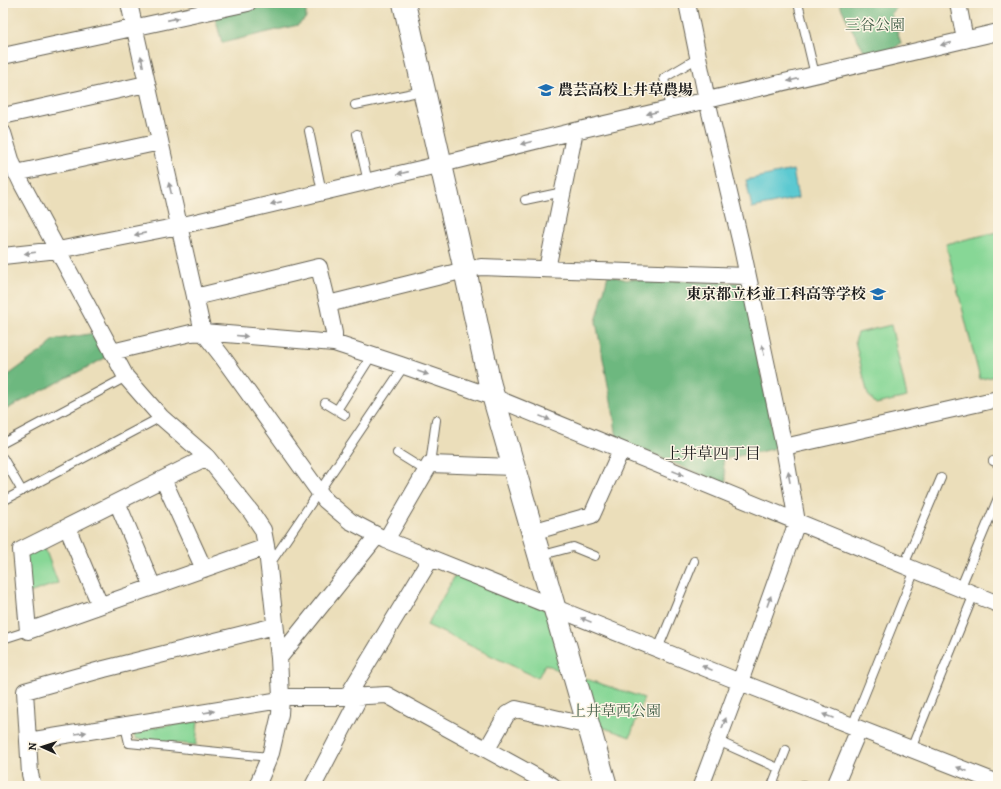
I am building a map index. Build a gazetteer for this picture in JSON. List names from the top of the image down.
{
  "districts": ["上井草四丁目"],
  "parks": ["三谷公園", "上井草西公園"],
  "places": {
    "school or university": ["農芸高校上井草農場", "東京都立杉並工科高等学校"]
  },
  "north": "left"
}
